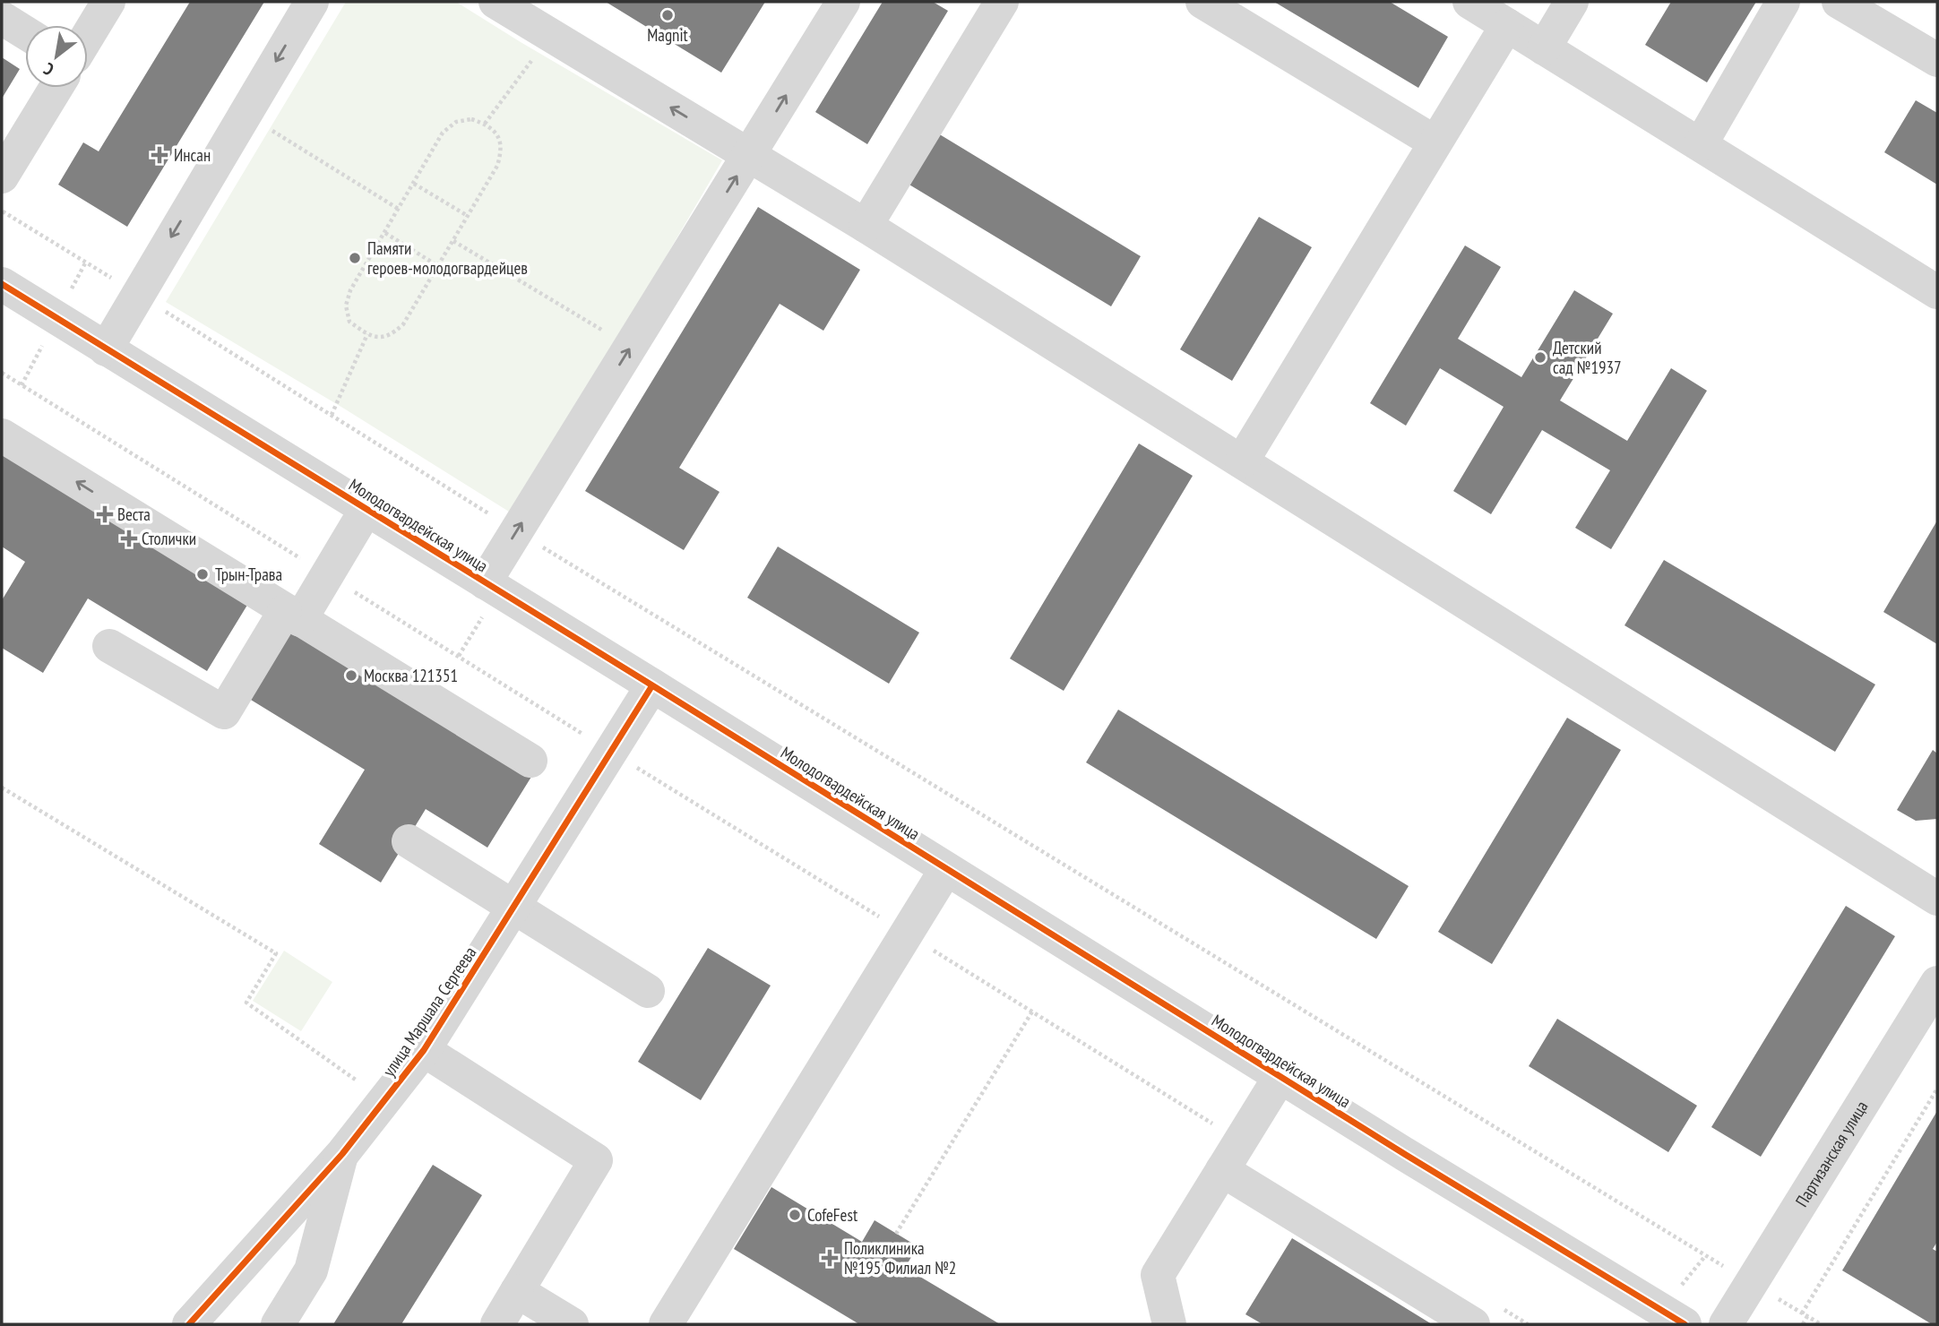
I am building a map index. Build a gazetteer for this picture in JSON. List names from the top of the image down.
{
  "streets": {
    "street": ["Молодогвардейская улица", "улица Маршала Сергеева", "Партизанская улица"]
  },
  "crossings": [
    ["Молодогвардейская улица", "улица Маршала Сергеева"]
  ],
  "places": {
    "other": [
      "Magnit",
      "Памяти героев-молодогвардейцев",
      "Детский сад №1937",
      "Трын-Трава",
      "Москва 121351",
      "CofeFest"
    ],
    "health": [
      "Инсан",
      "Веста",
      "Столички",
      "Поликлиника №195 Филиал №2"
    ]
  },
  "north": "bottom left"
}
